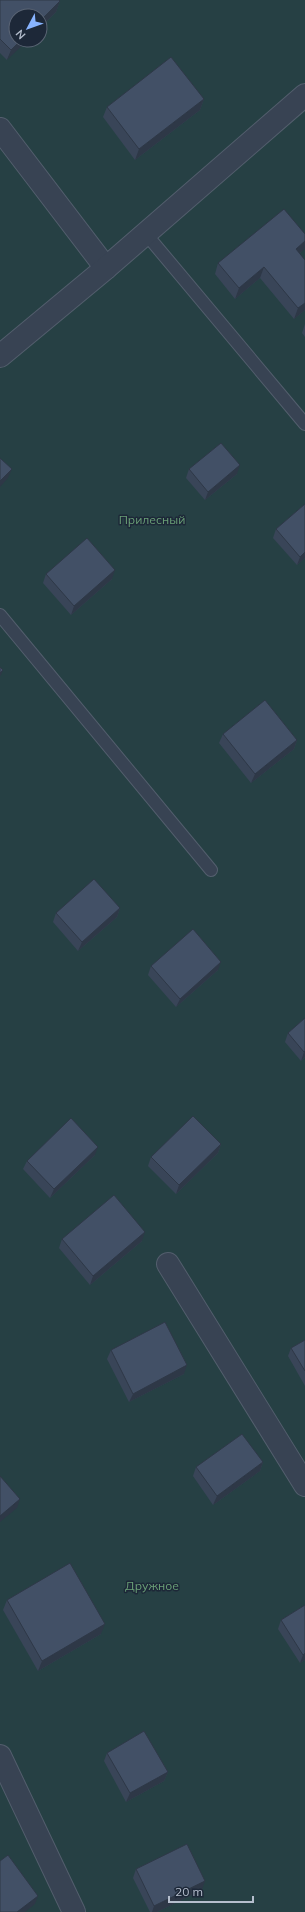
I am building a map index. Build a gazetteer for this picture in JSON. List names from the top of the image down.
{
  "parks": ["Прилесный", "Дружное"],
  "scale_bar": "20 m",
  "north": "bottom left"
}
